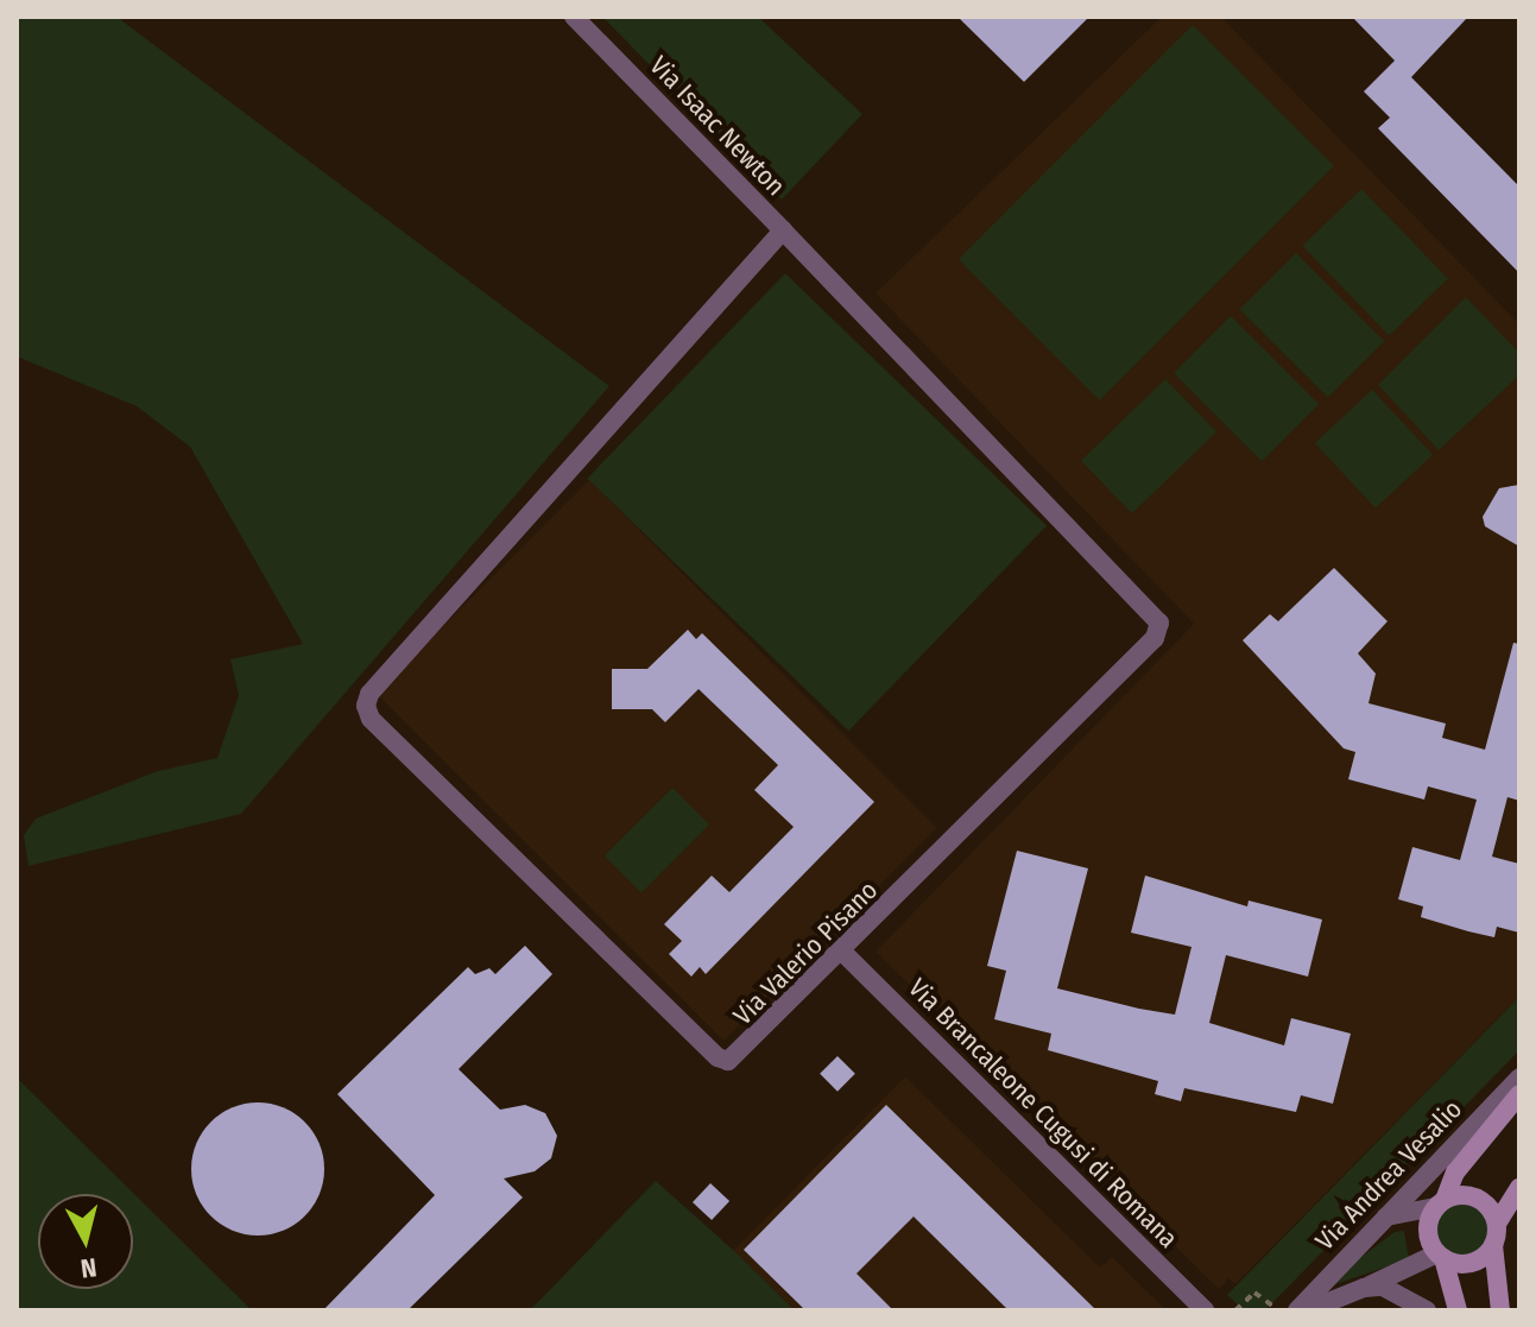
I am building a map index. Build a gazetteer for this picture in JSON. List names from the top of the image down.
{
  "streets": {
    "main road": ["Via Andrea Vesalio"],
    "street": ["Via Isaac Newton", "Via Valerio Pisano", "Via Brancaleone Cugusi di Romana"]
  },
  "crossings": [
    ["Via Isaac Newton", "Via Valerio Pisano"],
    ["Via Valerio Pisano", "Via Brancaleone Cugusi di Romana"]
  ],
  "north": "bottom"
}
